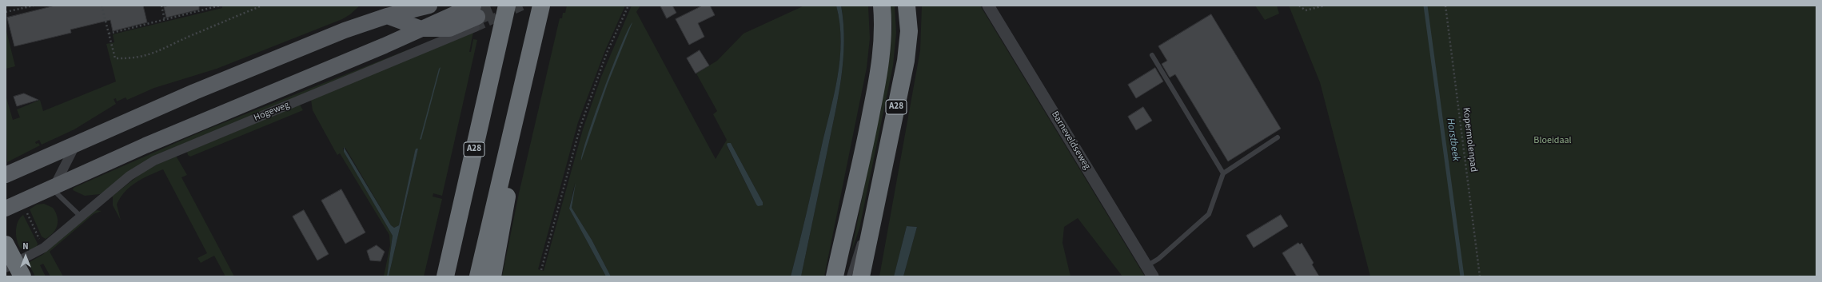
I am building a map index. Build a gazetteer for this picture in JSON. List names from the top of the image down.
{
  "streets": {
    "highway": ["A28"],
    "main road": ["Hogeweg"],
    "street": ["Barneveldseweg"],
    "path": ["Kopermolenpad"]
  },
  "water": ["Horstbeek"],
  "parks": ["Bloeidaal"],
  "north": "top"
}
